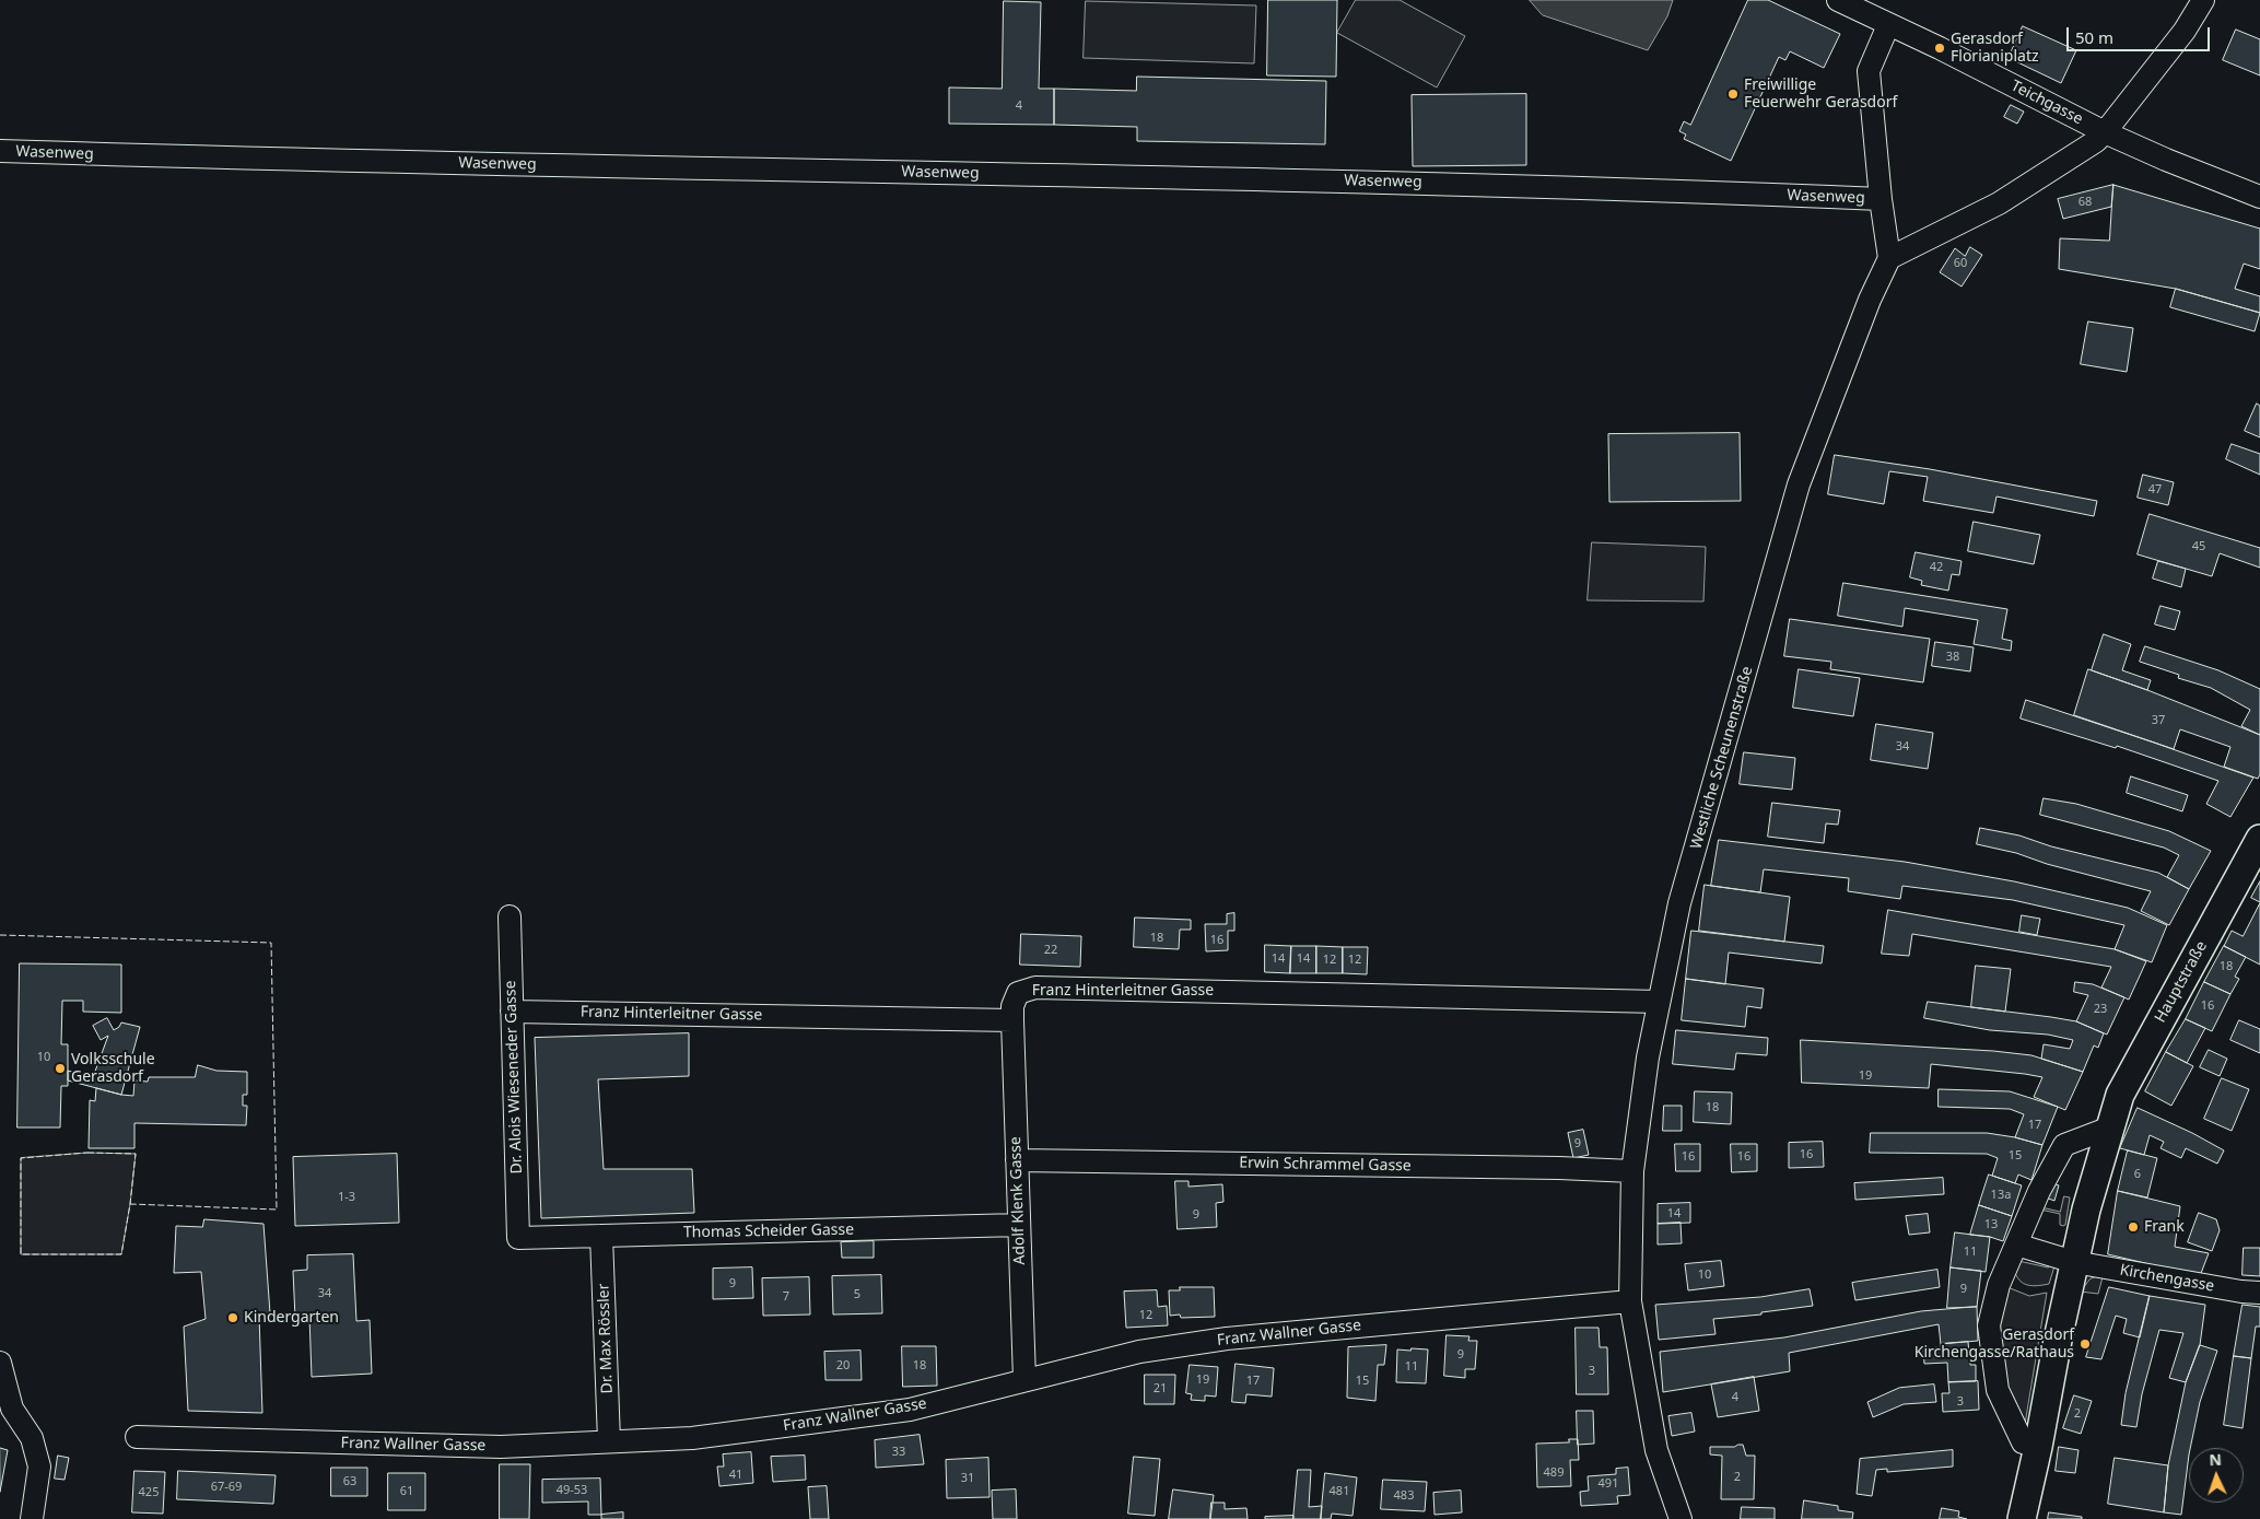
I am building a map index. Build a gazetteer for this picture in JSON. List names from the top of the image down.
{
  "streets": {
    "main road": ["Hauptstraße"],
    "street": [
      "Teichgasse",
      "Wasenweg",
      "Westliche Scheunenstraße",
      "Franz Hinterleitner Gasse",
      "Dr. Alois Wieseneder Gasse",
      "Erwin Schrammel Gasse",
      "Adolf Klenk Gasse",
      "Thomas Scheider Gasse",
      "Kirchengasse",
      "Franz Wallner Gasse",
      "Dr. Max Rössler"
    ]
  },
  "crossings": [
    ["Westliche Scheunenstraße", "Franz Hinterleitner Gasse"],
    ["Westliche Scheunenstraße", "Erwin Schrammel Gasse"],
    ["Westliche Scheunenstraße", "Franz Wallner Gasse"],
    ["Hauptstraße", "Kirchengasse"],
    ["Franz Hinterleitner Gasse", "Dr. Alois Wieseneder Gasse"],
    ["Franz Hinterleitner Gasse", "Adolf Klenk Gasse"],
    ["Dr. Alois Wieseneder Gasse", "Thomas Scheider Gasse"],
    ["Erwin Schrammel Gasse", "Adolf Klenk Gasse"],
    ["Adolf Klenk Gasse", "Thomas Scheider Gasse"],
    ["Adolf Klenk Gasse", "Franz Wallner Gasse"],
    ["Thomas Scheider Gasse", "Dr. Max Rössler"],
    ["Franz Wallner Gasse", "Dr. Max Rössler"]
  ],
  "places": [
    "Gerasdorf Florianiplatz",
    "Freiwillige Feuerwehr Gerasdorf",
    "Volksschule Gerasdorf",
    "Frank",
    "Kindergarten",
    "Gerasdorf Kirchengasse/Rathaus"
  ],
  "house_numbers": [
    "4",
    "68",
    "60",
    "47",
    "45",
    "42",
    "38",
    "37",
    "34",
    "18",
    "16",
    "22",
    "14",
    "14",
    "12",
    "12",
    "18",
    "16",
    "23",
    "10",
    "19",
    "18",
    "17",
    "9",
    "16",
    "15",
    "16",
    "16",
    "6",
    "13a",
    "1-3",
    "14",
    "9",
    "13",
    "11",
    "10",
    "9",
    "9",
    "34",
    "5",
    "7",
    "12",
    "9",
    "20",
    "18",
    "11",
    "3",
    "19",
    "17",
    "15",
    "21",
    "4",
    "3",
    "2",
    "33",
    "489",
    "41",
    "2",
    "31",
    "63",
    "491",
    "67-69",
    "49-53",
    "61",
    "481",
    "425",
    "483"
  ],
  "scale_bar": "50 m",
  "north": "top"
}
